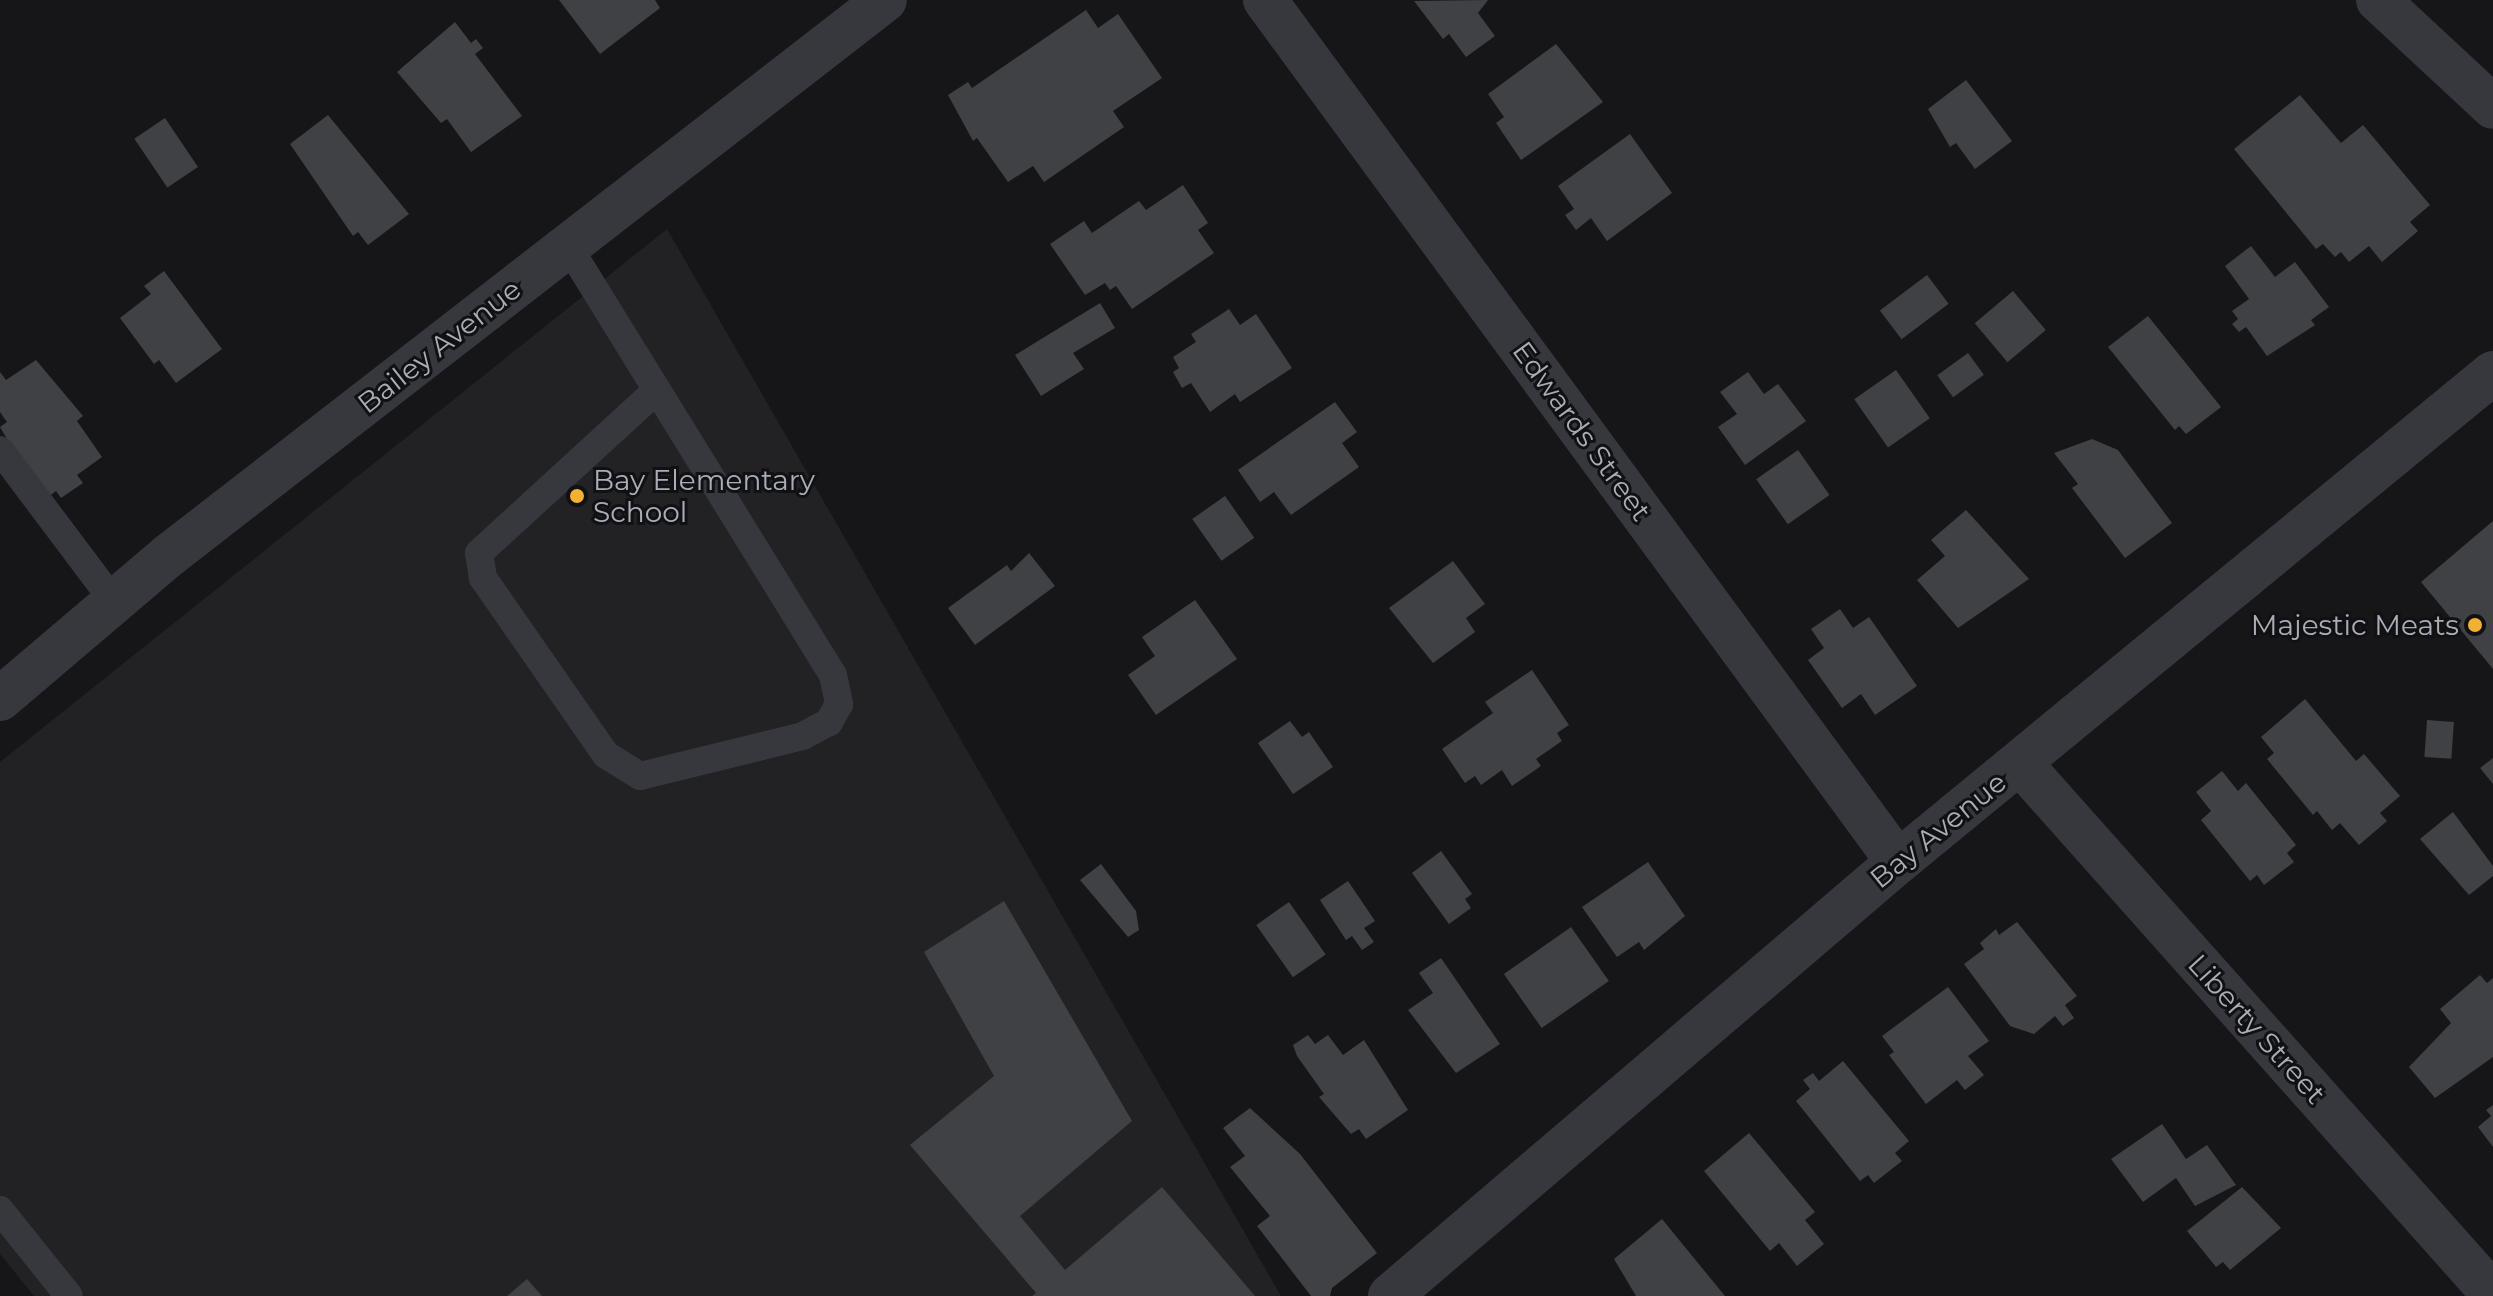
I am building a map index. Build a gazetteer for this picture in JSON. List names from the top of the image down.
{
  "streets": {
    "street": [
      "Bailey Avenue",
      "Edwards Street",
      "Bay Avenue",
      "Liberty Street"
    ]
  },
  "crossings": [
    ["Edwards Street", "Bay Avenue"],
    ["Bay Avenue", "Liberty Street"]
  ],
  "places": ["Bay Elementary School", "Majestic Meats"]
}
